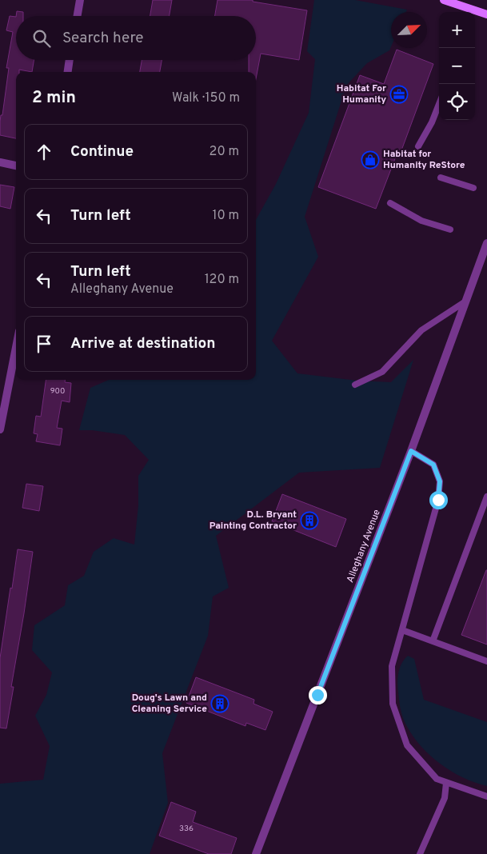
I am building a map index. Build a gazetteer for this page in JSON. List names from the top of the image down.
{
  "streets": {
    "street": ["Alleghany Avenue"]
  },
  "places": {
    "office": ["Habitat For Humanity"],
    "shop": ["Habitat for Humanity ReStore"],
    "building": ["D.L. Bryant Painting Contractor", "Doug's Lawn and Cleaning Service"]
  },
  "house_numbers": ["900", "336"],
  "north": "top right",
  "page": {
    "map_buttons": ["+", "−"],
    "search": "Search here",
    "heading": ["2 min", "Walk · 150 m"],
    "list": [
      ["Continue", "20 m"],
      ["Turn left", "10 m"],
      ["Turn left", "Alleghany Avenue", "120 m"],
      "Arrive at destination"
    ]
  }
}
